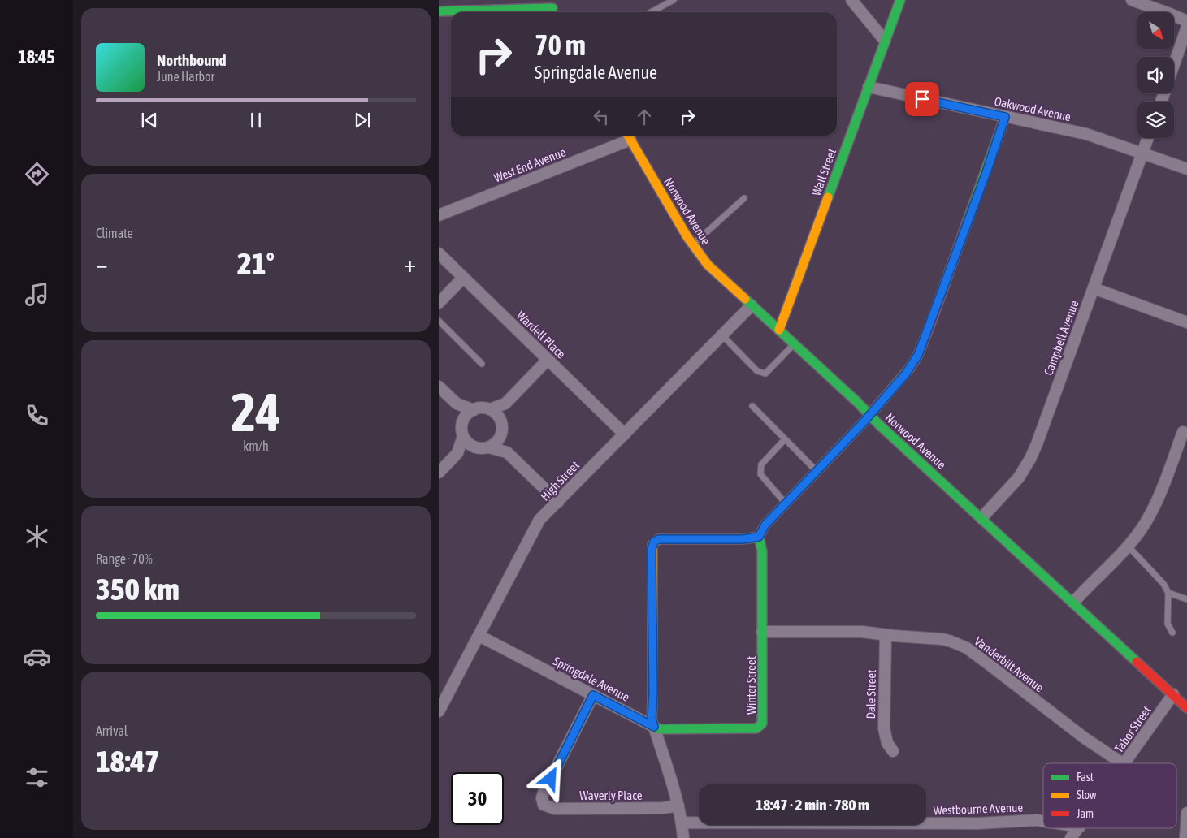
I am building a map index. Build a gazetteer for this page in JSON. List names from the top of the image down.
{
  "streets": {
    "street": [
      "Oakwood Avenue",
      "West End Avenue",
      "Wall Street",
      "Norwood Avenue",
      "Wardell Place",
      "Campbell Avenue",
      "High Street",
      "Vanderbilt Avenue",
      "Springdale Avenue",
      "Winter Street",
      "Dale Street",
      "Tabor Street",
      "Waverly Place",
      "Westbourne Avenue"
    ]
  },
  "crossings": [
    ["Oakwood Avenue", "Wall Street"],
    ["Oakwood Avenue", "Campbell Avenue"],
    ["Wall Street", "Norwood Avenue"],
    ["Norwood Avenue", "Campbell Avenue"],
    ["Norwood Avenue", "High Street"],
    ["Norwood Avenue", "Tabor Street"],
    ["Wardell Place", "High Street"],
    ["High Street", "Springdale Avenue"],
    ["Vanderbilt Avenue", "Winter Street"],
    ["Vanderbilt Avenue", "Dale Street"],
    ["Springdale Avenue", "Winter Street"],
    ["Springdale Avenue", "Waverly Place"]
  ],
  "legend": ["Fast", "Slow", "Jam"],
  "north": "bottom right",
  "page": {
    "tabs": "18:45",
    "turn": ["70 m", "Springdale Avenue"],
    "song": ["Northbound", "June Harbor"],
    "tile": [
      "Climate",
      ["24", "km/h"],
      ["Range · 70%", "350 km"],
      ["Arrival", "18:47"]
    ],
    "heat": ["−", "21°", "+"],
    "limit": "30",
    "trip": "18:47 · 2 min · 780 m"
  }
}
